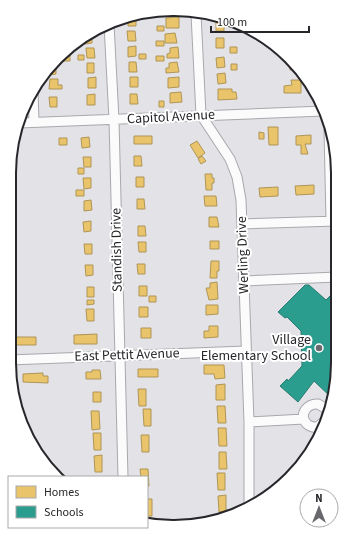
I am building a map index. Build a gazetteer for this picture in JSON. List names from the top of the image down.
{
  "streets": {
    "street": [
      "Capitol Avenue",
      "Standish Drive",
      "Werling Drive",
      "East Pettit Avenue"
    ]
  },
  "crossings": [
    ["Capitol Avenue", "Standish Drive"],
    ["Capitol Avenue", "Werling Drive"],
    ["Standish Drive", "East Pettit Avenue"],
    ["Werling Drive", "East Pettit Avenue"]
  ],
  "places": ["Village Elementary School"],
  "legend": ["Homes", "Schools"],
  "scale_bar": "100 m",
  "north": "top"
}
